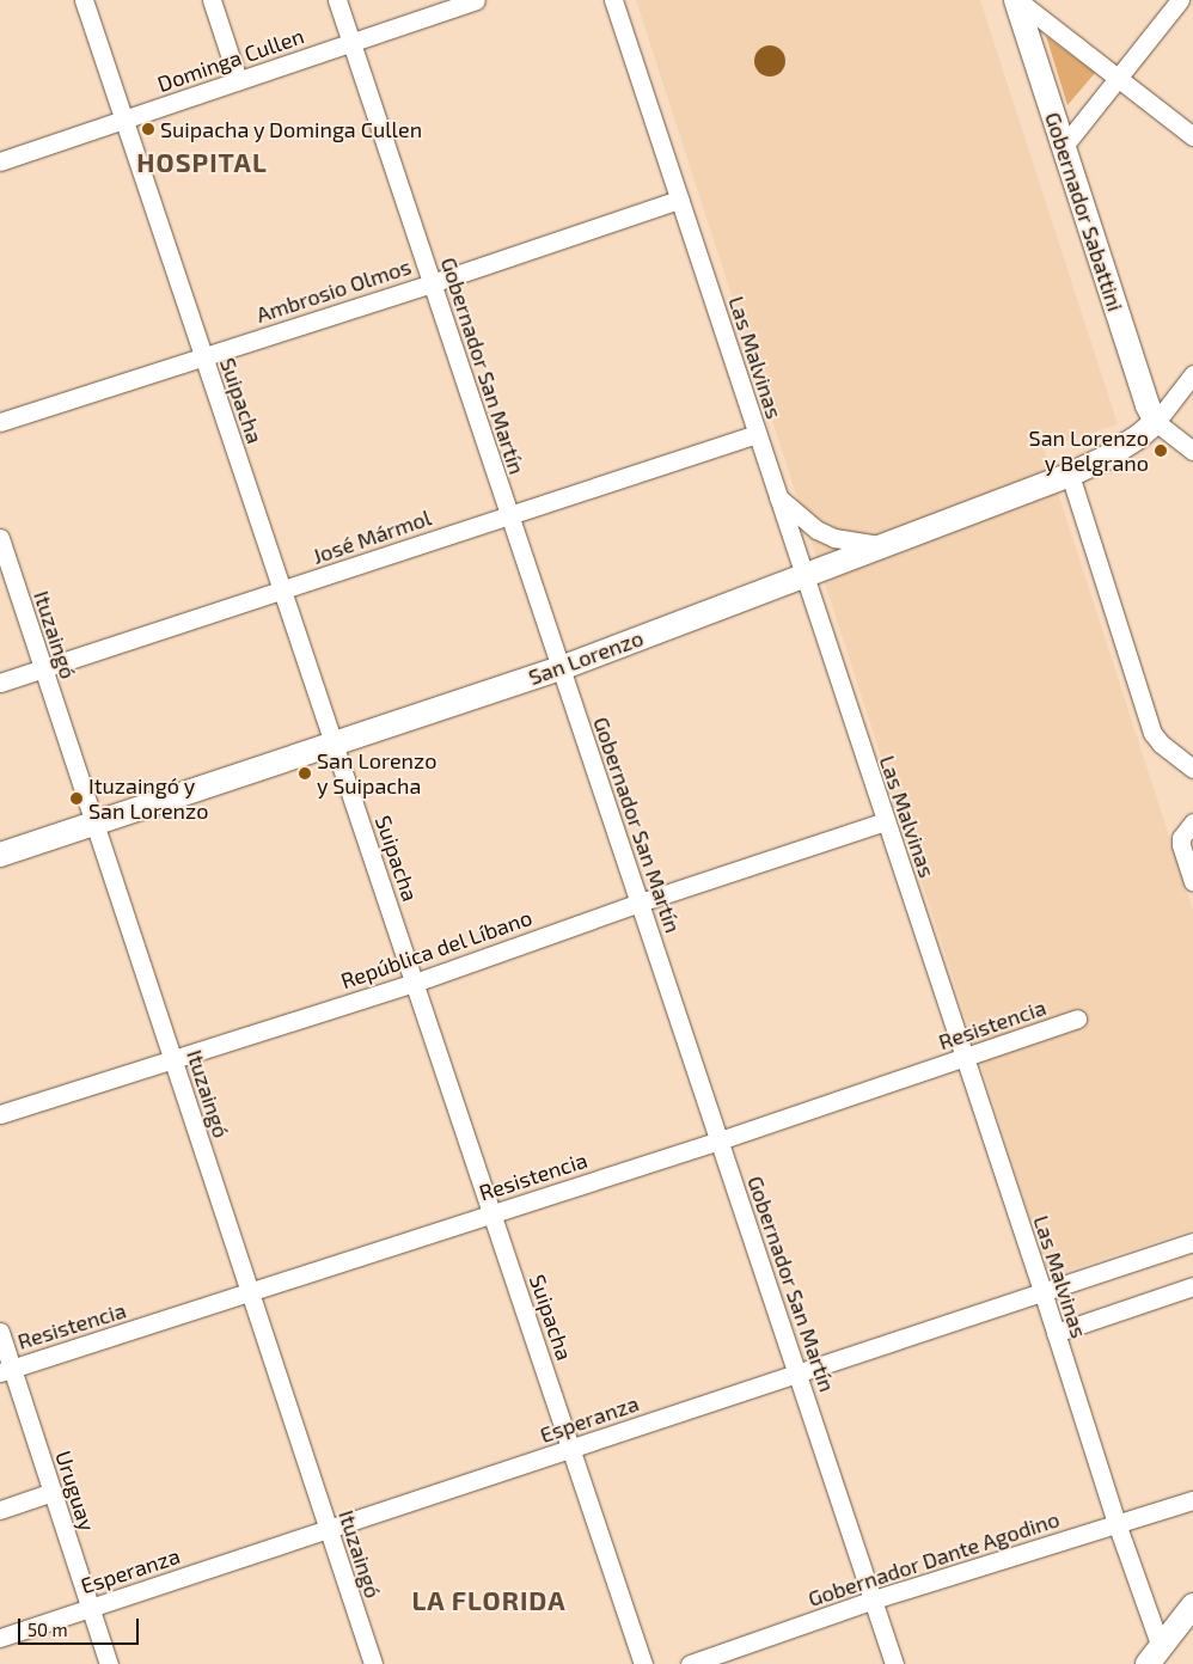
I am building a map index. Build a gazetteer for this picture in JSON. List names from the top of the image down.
{
  "streets": {
    "main road": ["Gobernador Sabattini", "San Lorenzo"],
    "street": [
      "Dominga Cullen",
      "Ambrosio Olmos",
      "Las Malvinas",
      "Gobernador San Martín",
      "Suipacha",
      "José Mármol",
      "Ituzaingó",
      "República del Líbano",
      "Resistencia",
      "Esperanza",
      "Uruguay",
      "Gobernador Dante Agodino"
    ]
  },
  "crossings": [
    ["Dominga Cullen", "Gobernador San Martín"],
    ["Dominga Cullen", "Suipacha"],
    ["Gobernador Sabattini", "San Lorenzo"],
    ["Ambrosio Olmos", "Las Malvinas"],
    ["Ambrosio Olmos", "Gobernador San Martín"],
    ["Ambrosio Olmos", "Suipacha"],
    ["Las Malvinas", "José Mármol"],
    ["Las Malvinas", "San Lorenzo"],
    ["Las Malvinas", "República del Líbano"],
    ["Las Malvinas", "Resistencia"],
    ["Las Malvinas", "Esperanza"],
    ["Las Malvinas", "Gobernador Dante Agodino"],
    ["Gobernador San Martín", "José Mármol"],
    ["Gobernador San Martín", "San Lorenzo"],
    ["Gobernador San Martín", "República del Líbano"],
    ["Gobernador San Martín", "Resistencia"],
    ["Gobernador San Martín", "Esperanza"],
    ["Gobernador San Martín", "Gobernador Dante Agodino"],
    ["Suipacha", "José Mármol"],
    ["Suipacha", "San Lorenzo"],
    ["Suipacha", "República del Líbano"],
    ["Suipacha", "Resistencia"],
    ["Suipacha", "Esperanza"],
    ["José Mármol", "Ituzaingó"],
    ["Ituzaingó", "San Lorenzo"],
    ["Ituzaingó", "República del Líbano"],
    ["Ituzaingó", "Resistencia"],
    ["Ituzaingó", "Esperanza"],
    ["Resistencia", "Uruguay"],
    ["Esperanza", "Uruguay"]
  ],
  "districts": ["HOSPITAL", "LA FLORIDA"],
  "places": [
    "Suipacha y Dominga Cullen",
    "San Lorenzo y Belgrano",
    "San Lorenzo y Suipacha",
    "Ituzaingó y San Lorenzo"
  ],
  "scale_bar": "50 m"
}
